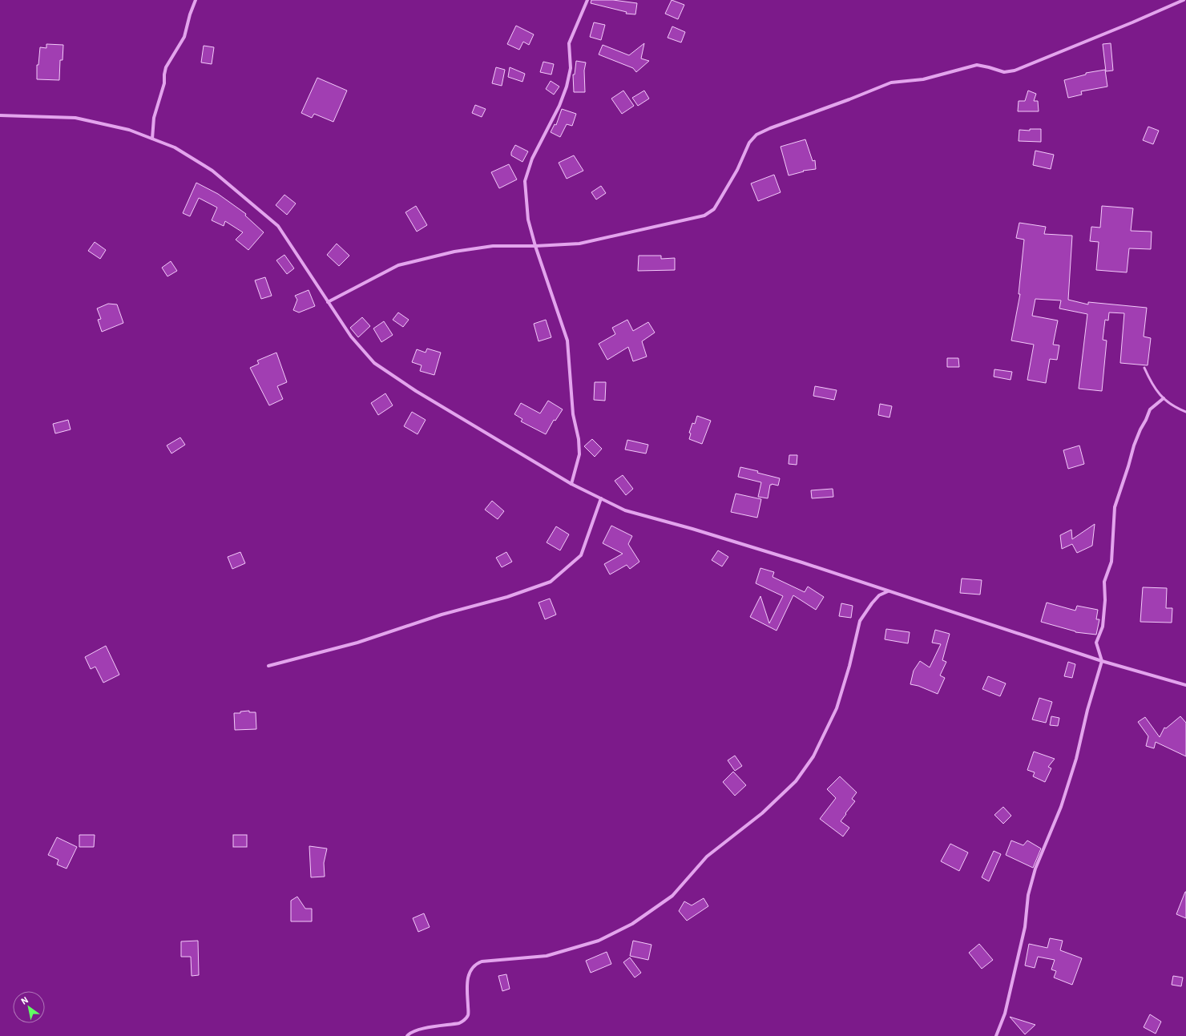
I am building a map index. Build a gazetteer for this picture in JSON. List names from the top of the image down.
{
  "north": "top left"
}
